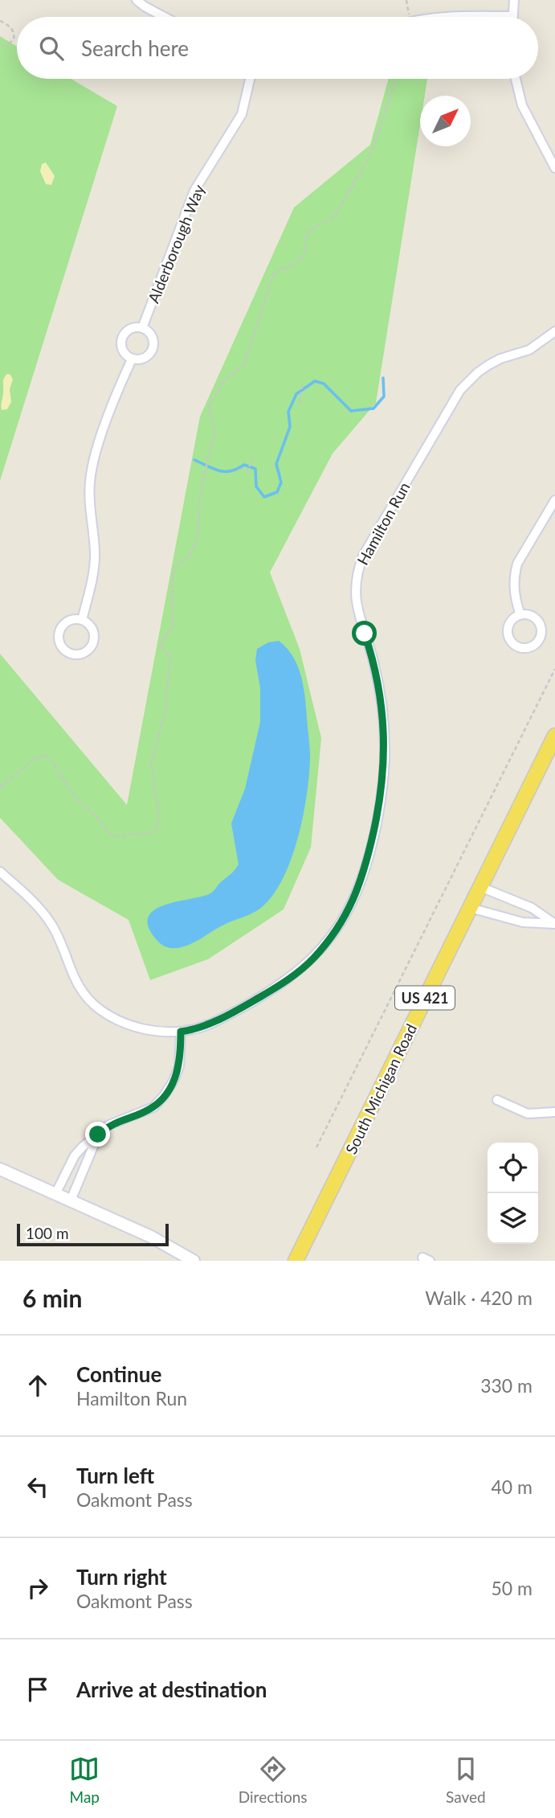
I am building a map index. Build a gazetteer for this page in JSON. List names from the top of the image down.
{
  "streets": {
    "main road": ["US 421", "South Michigan Road"],
    "street": ["Alderborough Way", "Hamilton Run"]
  },
  "scale_bar": "100 m",
  "north": "top right",
  "page": {
    "search": "Search here",
    "scale": "100 m",
    "heading": ["6 min", "Walk · 420 m"],
    "list": [
      ["Continue", "Hamilton Run", "330 m"],
      ["Turn left", "Oakmont Pass", "40 m"],
      ["Turn right", "Oakmont Pass", "50 m"],
      "Arrive at destination"
    ],
    "nav": ["Map", "Directions", "Saved"]
  }
}
